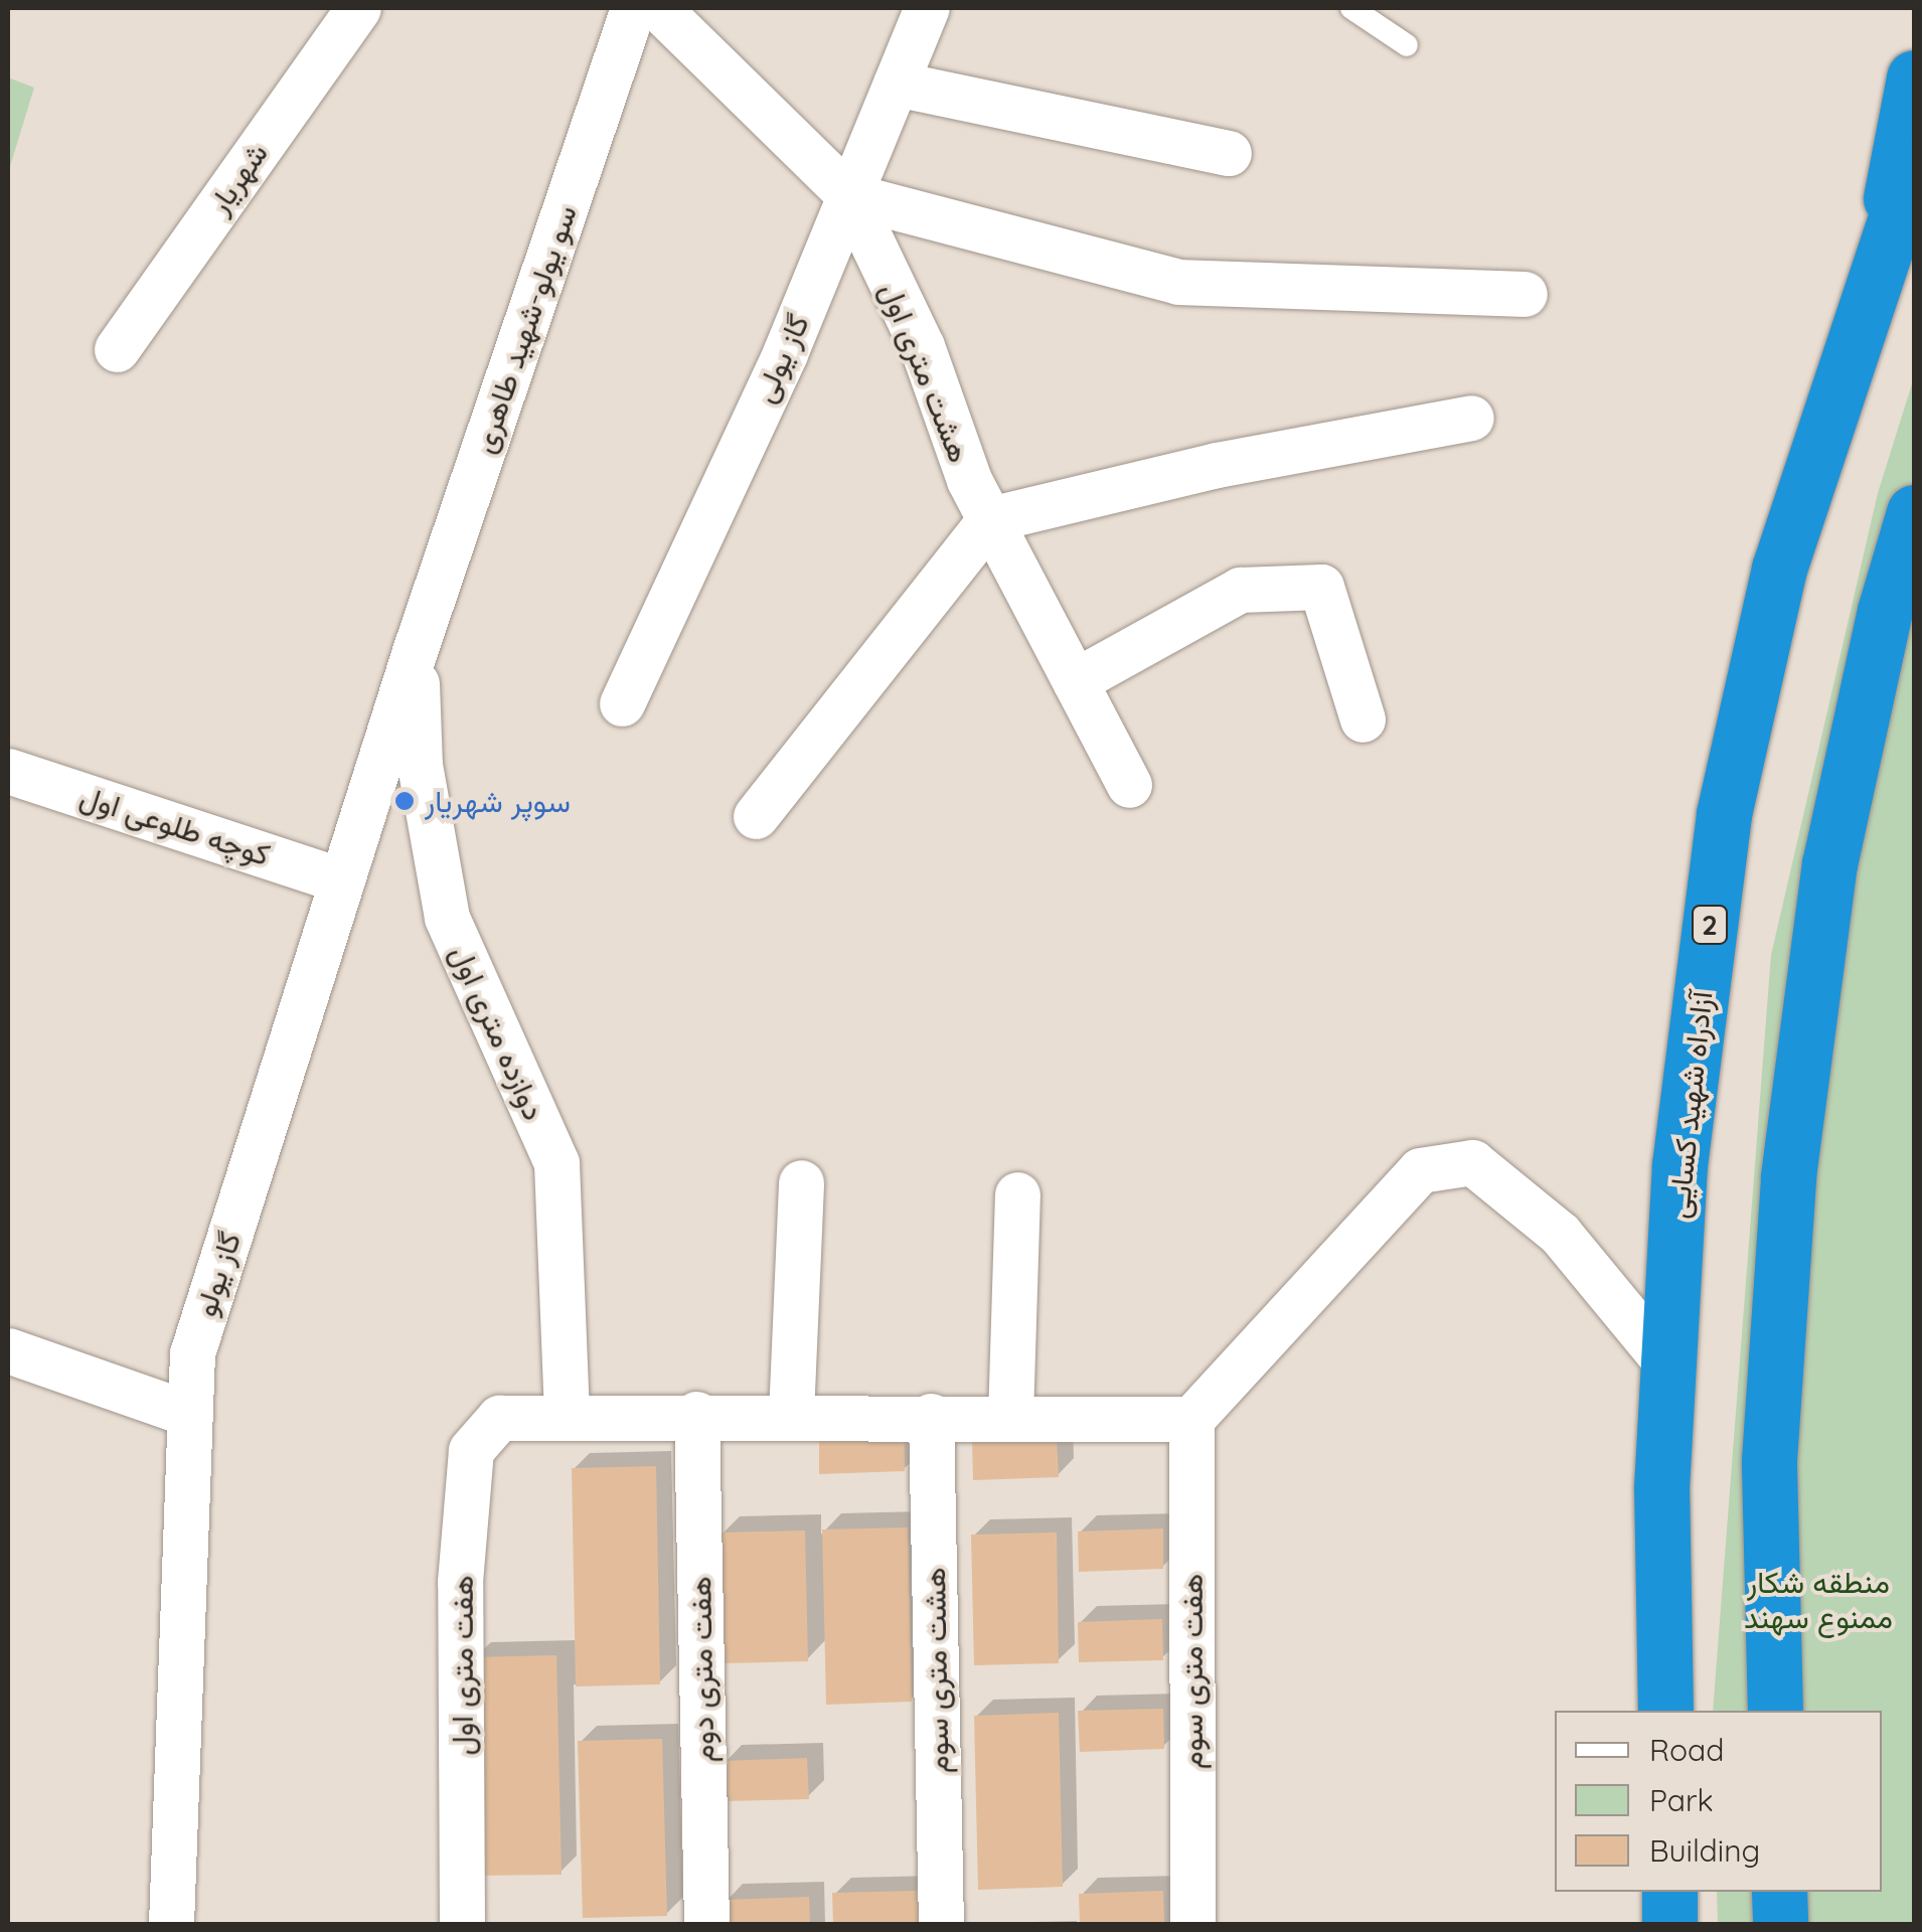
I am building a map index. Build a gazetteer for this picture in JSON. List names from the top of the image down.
{
  "streets": {
    "highway": ["2", "آزادراه شهید کسایی"],
    "street": [
      "شهریار",
      "سو یولو-شهید طاهری",
      "گاز یولی",
      "هشت متری اول",
      "کوچه طلوعی اول",
      "دوازده متری اول",
      "گاز یولو",
      "هفت متری اول",
      "هفت متری دوم",
      "هشت متری سوم",
      "هفت متری سوم"
    ]
  },
  "crossings": [
    ["سو یولو-شهید طاهری", "دوازده متری اول"],
    ["سو یولو-شهید طاهری", "گاز یولو"],
    ["گاز یولی", "هشت متری اول"],
    ["کوچه طلوعی اول", "گاز یولو"],
    ["دوازده متری اول", "گاز یولو"],
    ["دوازده متری اول", "هفت متری اول"]
  ],
  "parks": ["منطقه شکار ممنوع سهند"],
  "places": ["سوپر شهریار"],
  "legend": ["Road", "Park", "Building"]
}
